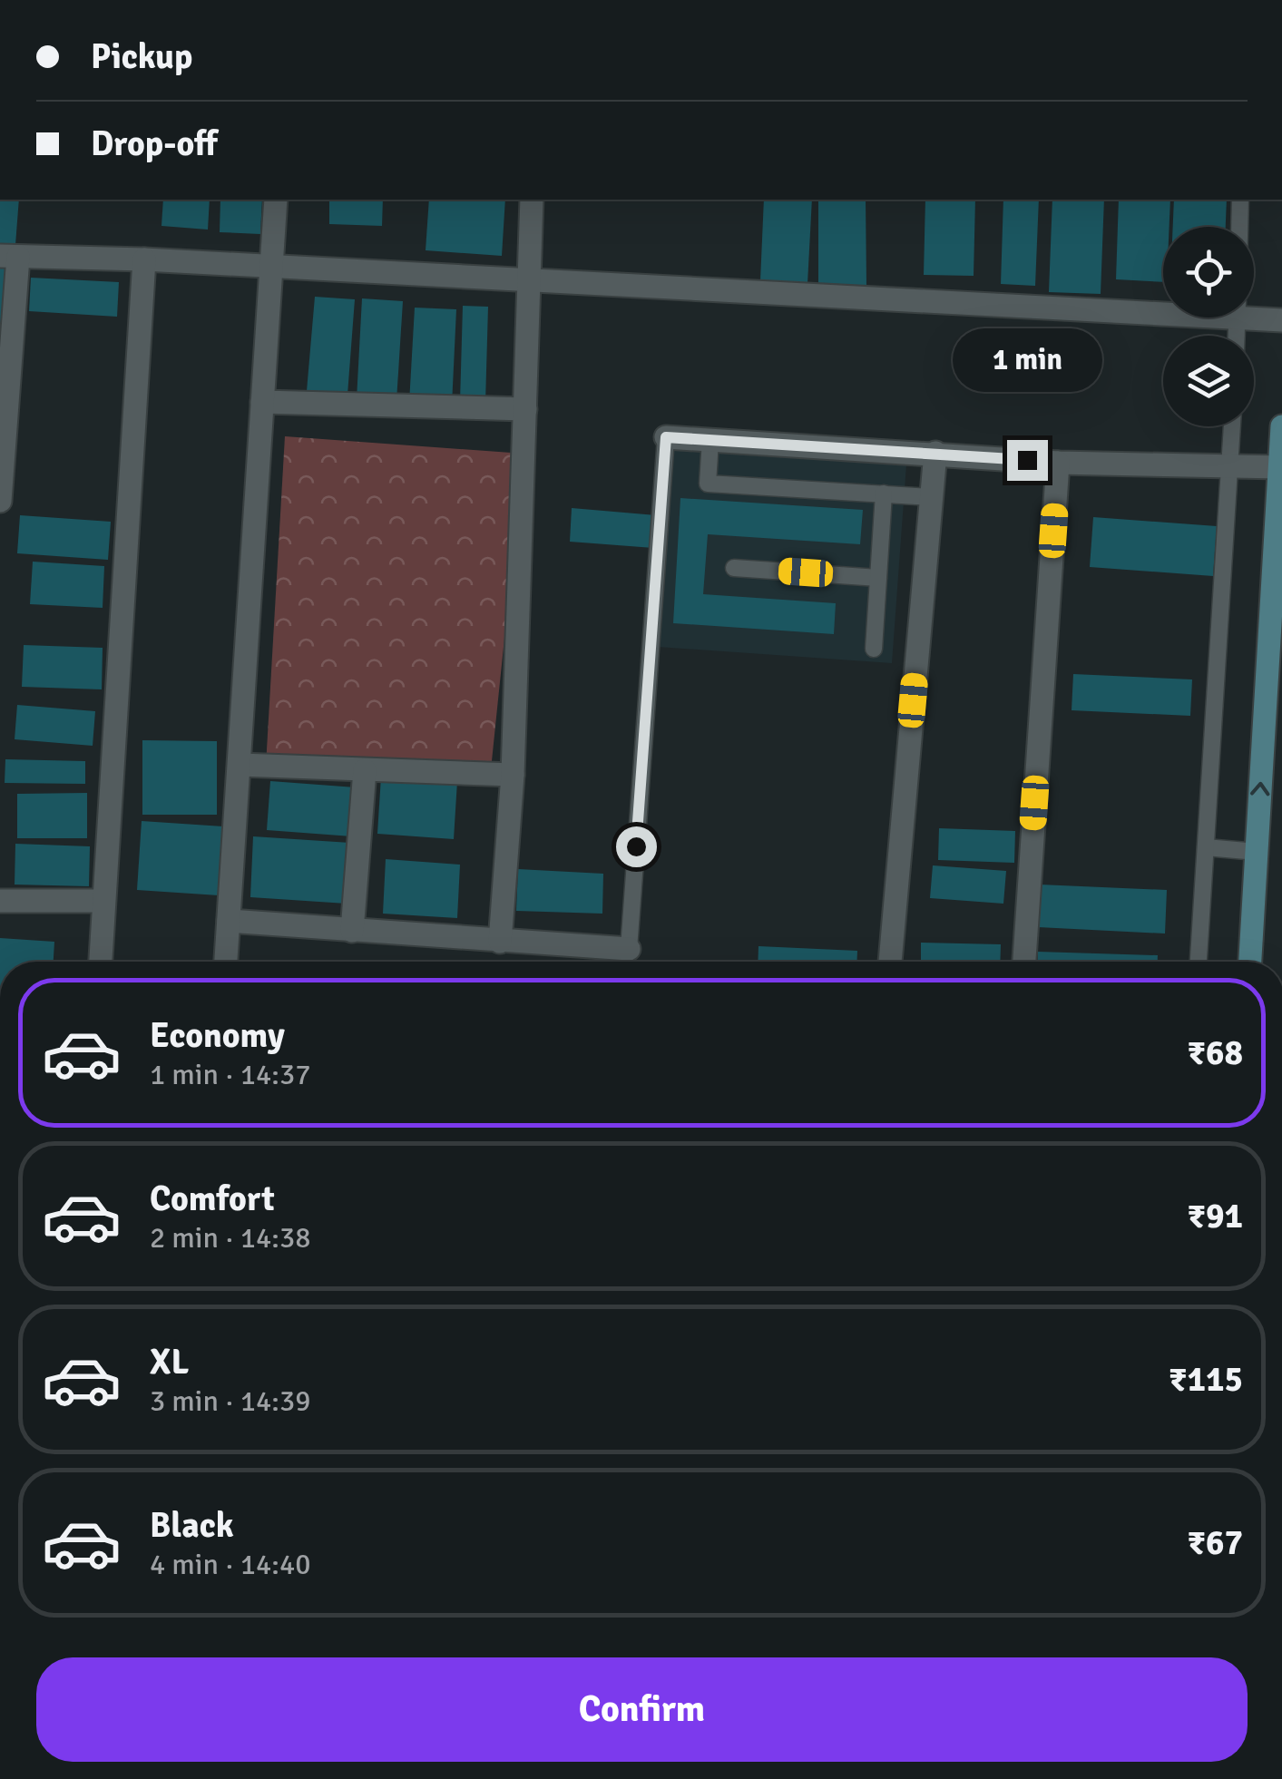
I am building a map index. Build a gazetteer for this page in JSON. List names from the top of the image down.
{
  "page": {
    "banner": ["Pickup", "Drop-off"],
    "bubble": "1 min",
    "list": [
      {
        "name": "Economy",
        "note": "1 min · 14:37",
        "value": "₹68"
      },
      {
        "name": "Comfort",
        "note": "2 min · 14:38",
        "value": "₹91"
      },
      {
        "name": "XL",
        "note": "3 min · 14:39",
        "value": "₹115"
      },
      {
        "name": "Black",
        "note": "4 min · 14:40",
        "value": "₹67"
      }
    ],
    "buttons": "Confirm"
  }
}
